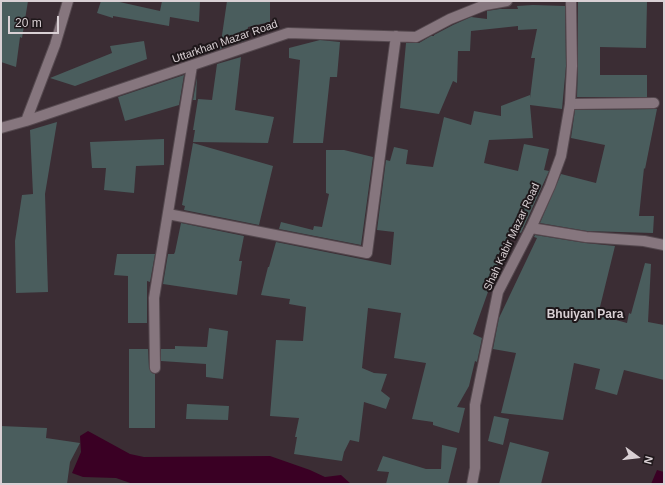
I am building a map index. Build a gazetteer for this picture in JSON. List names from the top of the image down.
{
  "streets": {
    "street": ["Uttarkhan Mazar Road", "Shah Kabir Mazar Road"]
  },
  "districts": ["Bhuiyan Para"],
  "scale_bar": "20 m",
  "north": "right"
}
